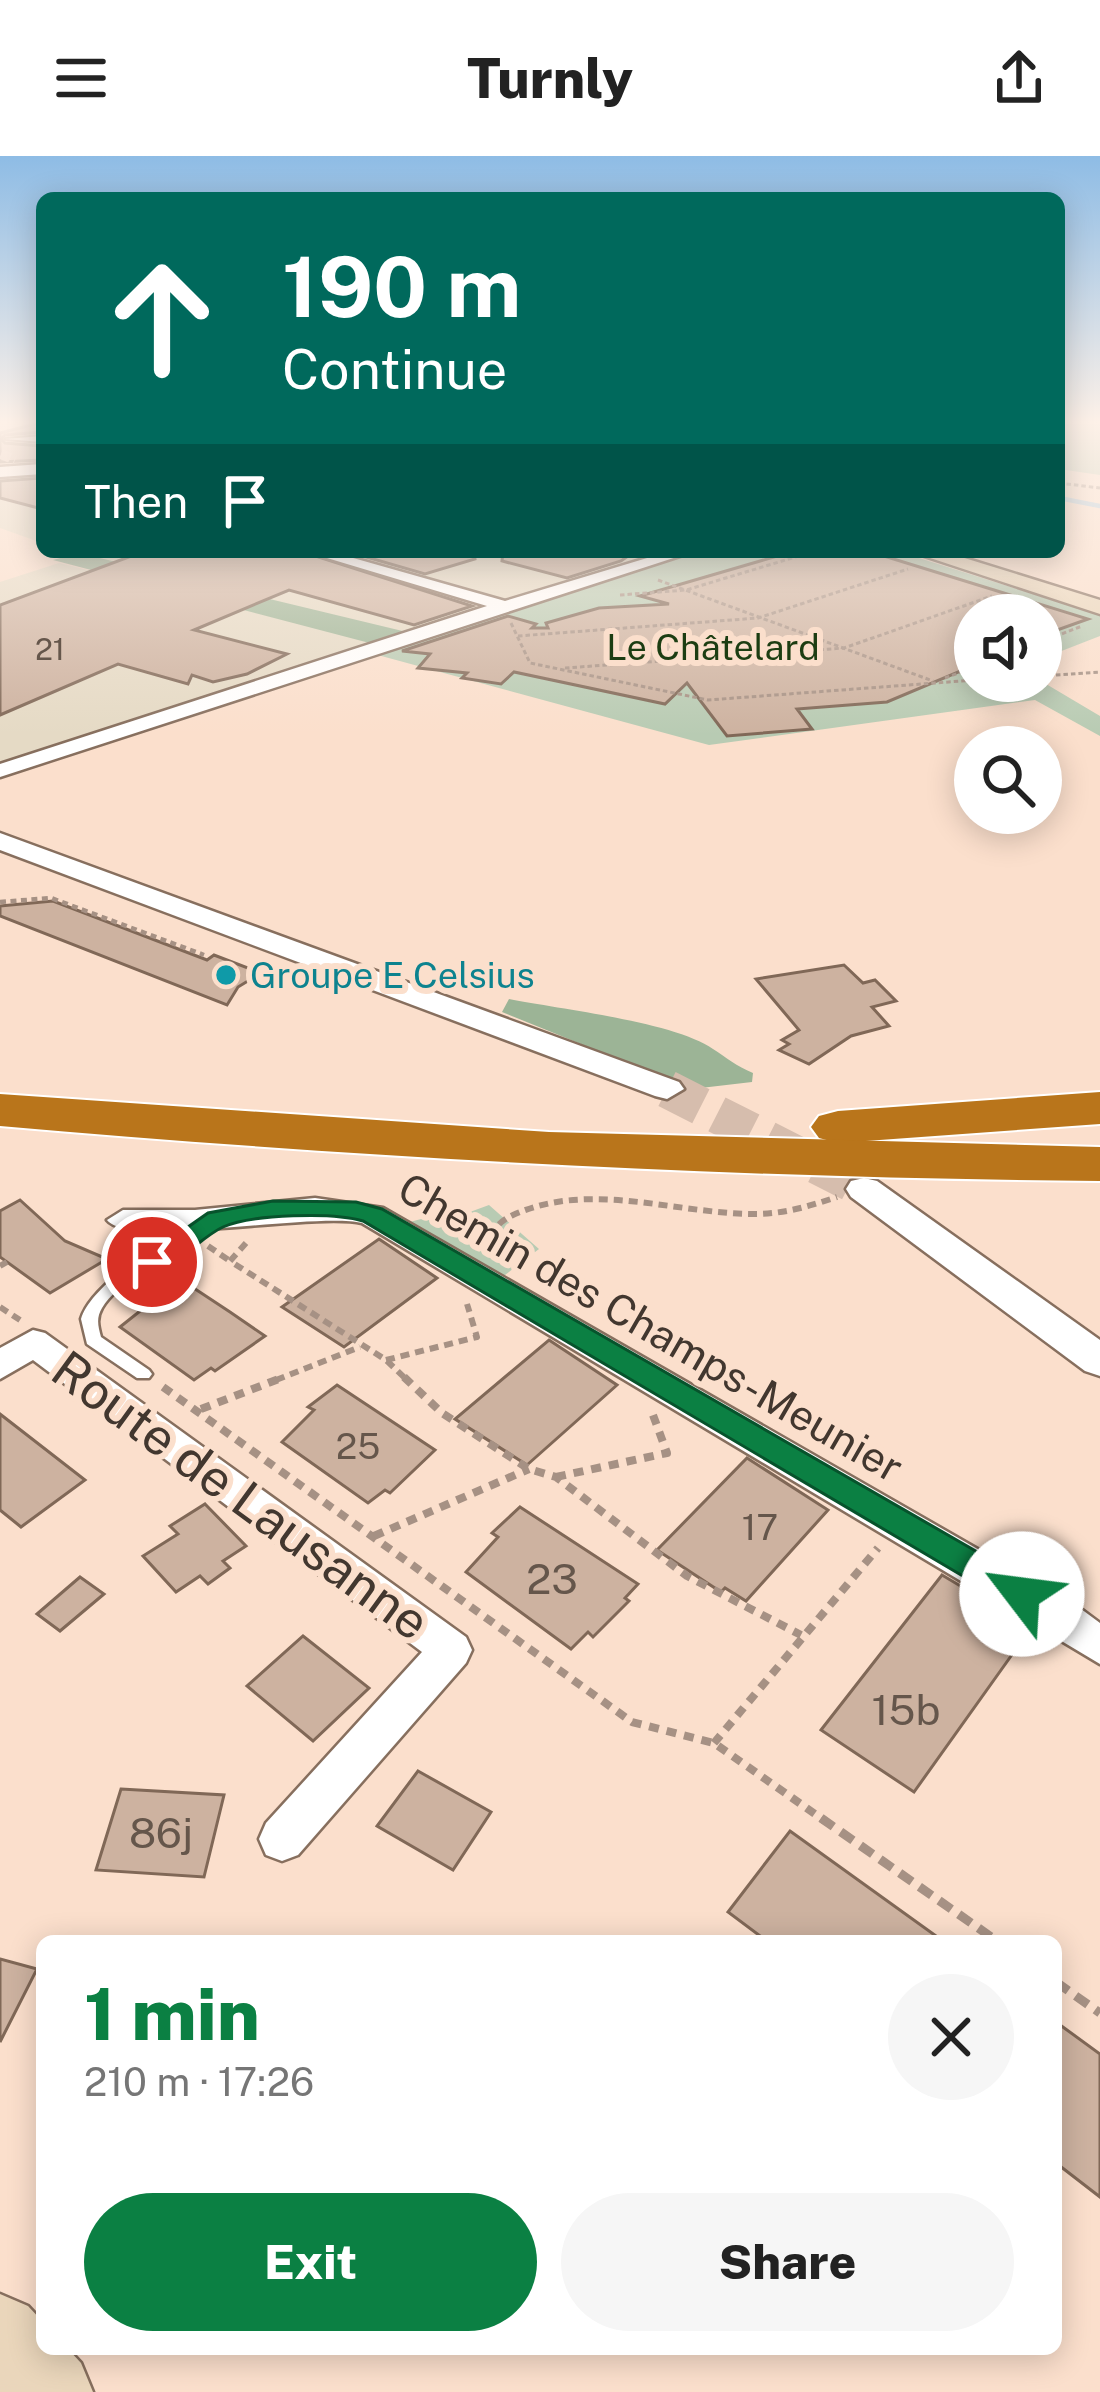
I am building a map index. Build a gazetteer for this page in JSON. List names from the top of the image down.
{
  "streets": {
    "street": ["Chemin des Champs-Meunier", "Route de Lausanne"]
  },
  "parks": ["Le Châtelard"],
  "places": ["Groupe E Celsius"],
  "house_numbers": [
    "21",
    "25",
    "17",
    "23",
    "15b",
    "86j"
  ],
  "page": {
    "header": "Turnly",
    "turn": ["190 m", "Continue"],
    "then": "Then",
    "heading": ["1 min", "210 m · 17:26"],
    "buttons": ["Exit", "Share"]
  }
}
